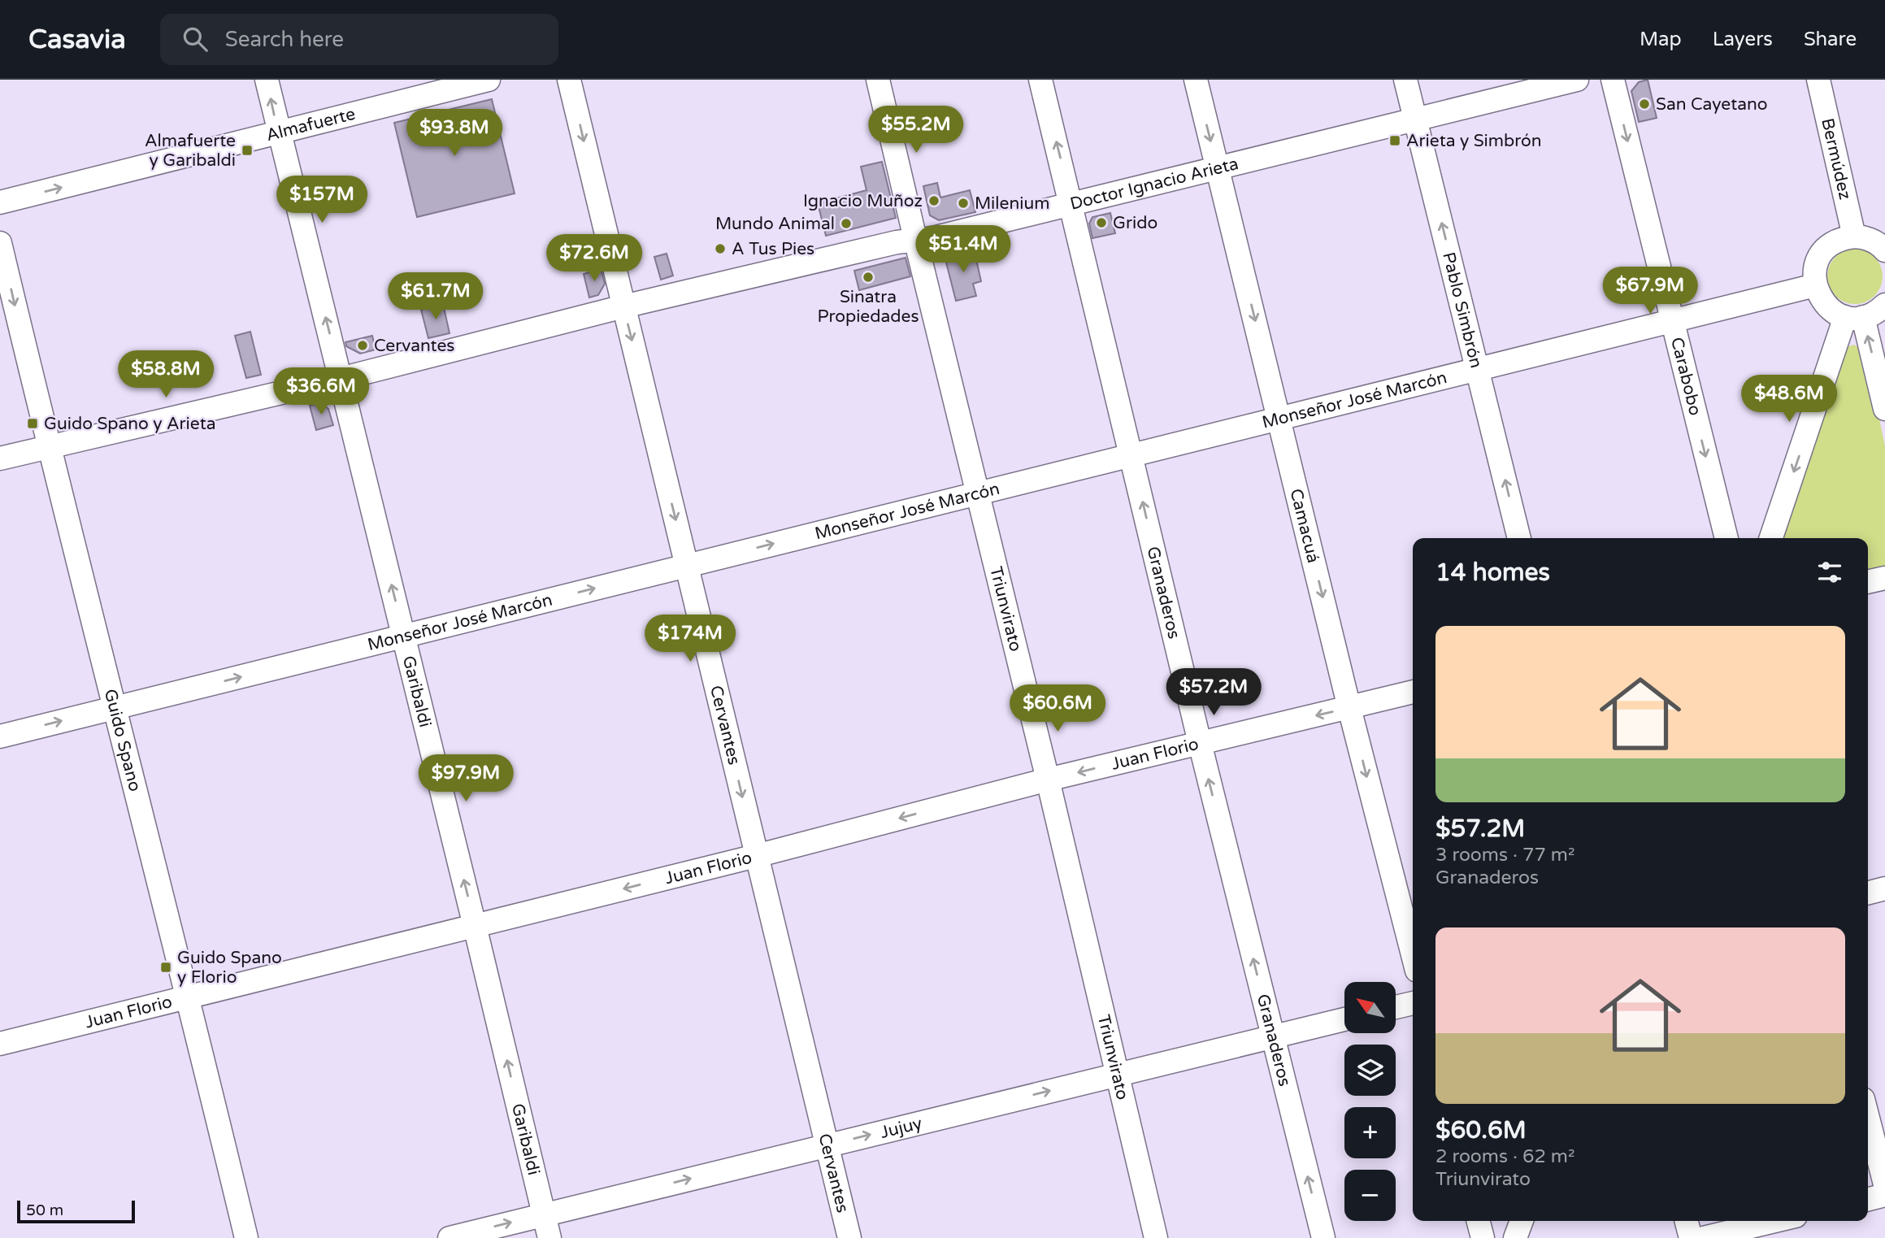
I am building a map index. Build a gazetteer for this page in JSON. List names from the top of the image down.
{
  "streets": {
    "street": [
      "Almafuerte",
      "Bermúdez",
      "Doctor Ignacio Arieta",
      "Pablo Simbrón",
      "Carabobo",
      "Monseñor José Marcón",
      "Camacuá",
      "Granaderos",
      "Triunvirato",
      "Garibaldi",
      "Cervantes",
      "Guido Spano",
      "Juan Florio",
      "Jujuy"
    ]
  },
  "crossings": [
    ["Almafuerte", "Garibaldi"],
    ["Doctor Ignacio Arieta", "Pablo Simbrón"],
    ["Doctor Ignacio Arieta", "Camacuá"],
    ["Doctor Ignacio Arieta", "Granaderos"],
    ["Doctor Ignacio Arieta", "Triunvirato"],
    ["Doctor Ignacio Arieta", "Garibaldi"],
    ["Doctor Ignacio Arieta", "Cervantes"],
    ["Doctor Ignacio Arieta", "Guido Spano"],
    ["Pablo Simbrón", "Monseñor José Marcón"],
    ["Carabobo", "Monseñor José Marcón"],
    ["Monseñor José Marcón", "Camacuá"],
    ["Monseñor José Marcón", "Granaderos"],
    ["Monseñor José Marcón", "Triunvirato"],
    ["Monseñor José Marcón", "Garibaldi"],
    ["Monseñor José Marcón", "Cervantes"],
    ["Monseñor José Marcón", "Guido Spano"],
    ["Camacuá", "Juan Florio"],
    ["Granaderos", "Juan Florio"],
    ["Granaderos", "Jujuy"],
    ["Triunvirato", "Juan Florio"],
    ["Triunvirato", "Jujuy"],
    ["Garibaldi", "Juan Florio"],
    ["Garibaldi", "Jujuy"],
    ["Cervantes", "Juan Florio"],
    ["Cervantes", "Jujuy"],
    ["Guido Spano", "Juan Florio"]
  ],
  "one_way": [
    "Almafuerte",
    "Pablo Simbrón",
    "Carabobo",
    "Monseñor José Marcón",
    "Camacuá",
    "Granaderos",
    "Garibaldi",
    "Cervantes",
    "Juan Florio",
    "Jujuy"
  ],
  "places": {
    "other": [
      "San Cayetano",
      "Ignacio Muñoz",
      "Milenium",
      "Grido",
      "Mundo Animal",
      "A Tus Pies",
      "Sinatra Propiedades",
      "Cervantes"
    ],
    "transit": [
      "Arieta y Simbrón",
      "Almafuerte y Garibaldi",
      "Guido Spano y Arieta",
      "Guido Spano y Florio"
    ]
  },
  "scale_bar": "50 m",
  "north": "top left",
  "page": {
    "header": "Casavia",
    "search": "Search here",
    "nav": ["Map", "Layers", "Share"],
    "price": [
      "$55.2M",
      "$93.8M",
      "$157M",
      "$51.4M",
      "$72.6M",
      "$67.9M",
      "$61.7M",
      "$58.8M",
      "$36.6M",
      "$48.6M",
      "$174M",
      "$57.2M",
      "$60.6M",
      "$97.9M"
    ],
    "heading": "14 homes",
    "list": [
      {
        "name": "$57.2M",
        "note": "3 rooms · 77 m² · Granaderos"
      },
      {
        "name": "$60.6M",
        "note": "2 rooms · 62 m² · Triunvirato"
      }
    ],
    "map_buttons": ["+", "−"],
    "scale": "50 m"
  }
}
